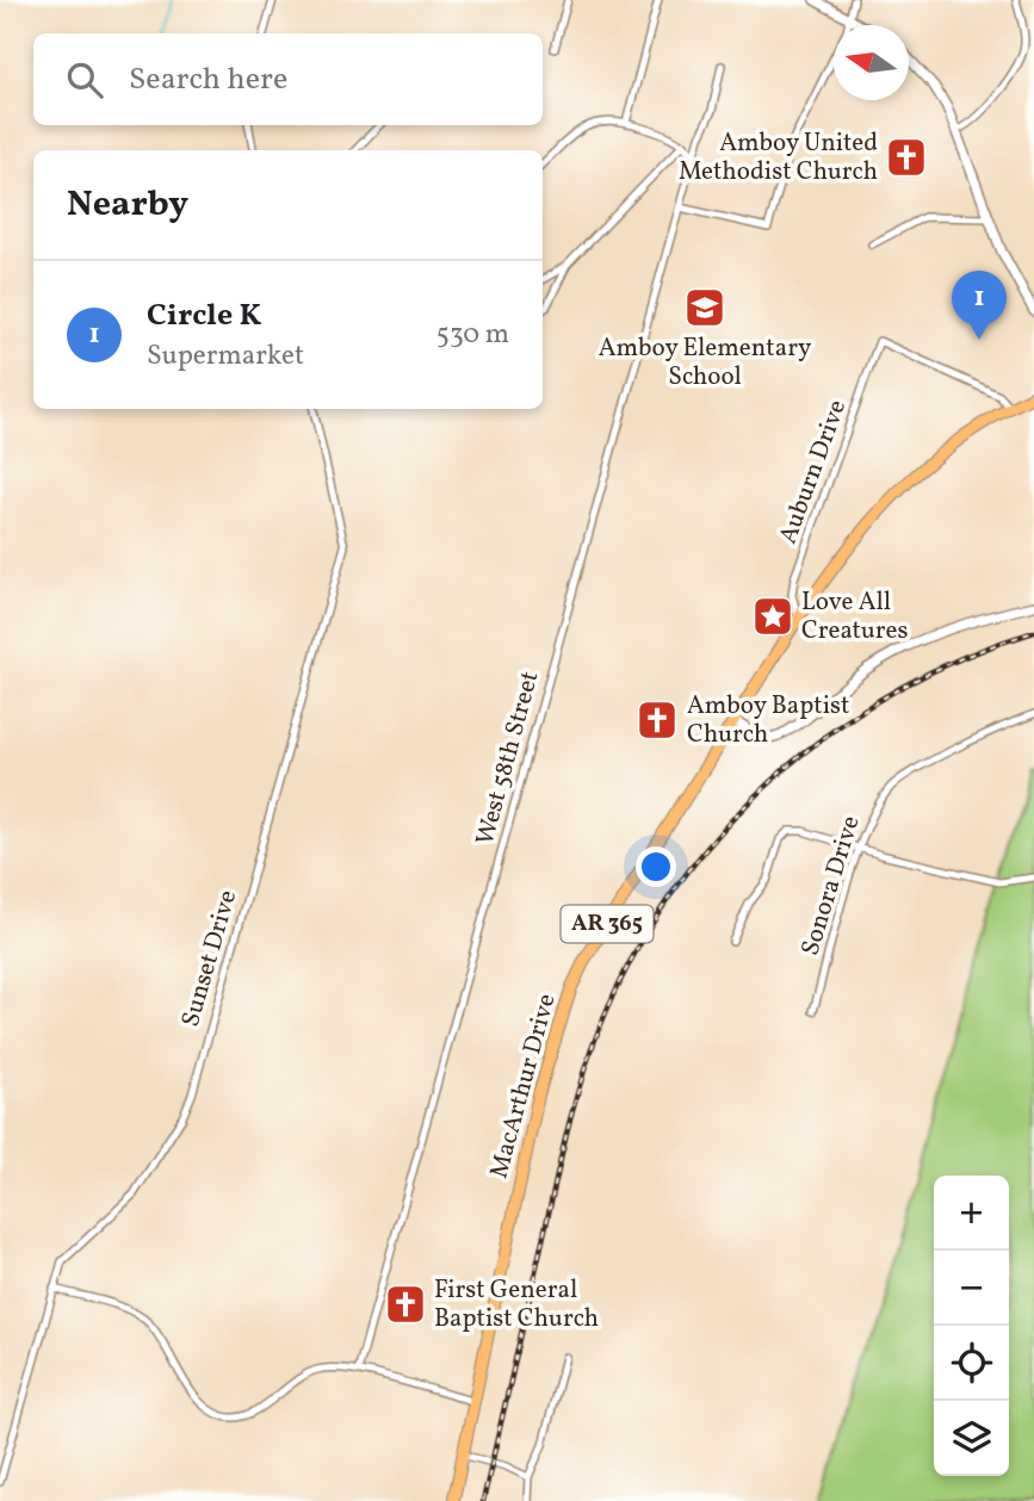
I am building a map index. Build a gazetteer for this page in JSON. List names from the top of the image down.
{
  "streets": {
    "main road": ["AR 365", "MacArthur Drive"],
    "street": [
      "Auburn Drive",
      "West 58th Street",
      "Sonora Drive",
      "Sunset Drive"
    ]
  },
  "crossings": [
    ["Auburn Drive", "MacArthur Drive"]
  ],
  "places": {
    "church": ["Amboy United Methodist Church", "Amboy Baptist Church", "First General Baptist Church"],
    "school or university": ["Amboy Elementary School"],
    "place": ["Love All Creatures"]
  },
  "north": "left",
  "page": {
    "search": "Search here",
    "heading": "Nearby",
    "list": [
      {
        "mark": "1",
        "name": "Circle K",
        "note": "Supermarket",
        "value": "530 m"
      }
    ],
    "pins": "1",
    "map_buttons": ["+", "−"]
  }
}
